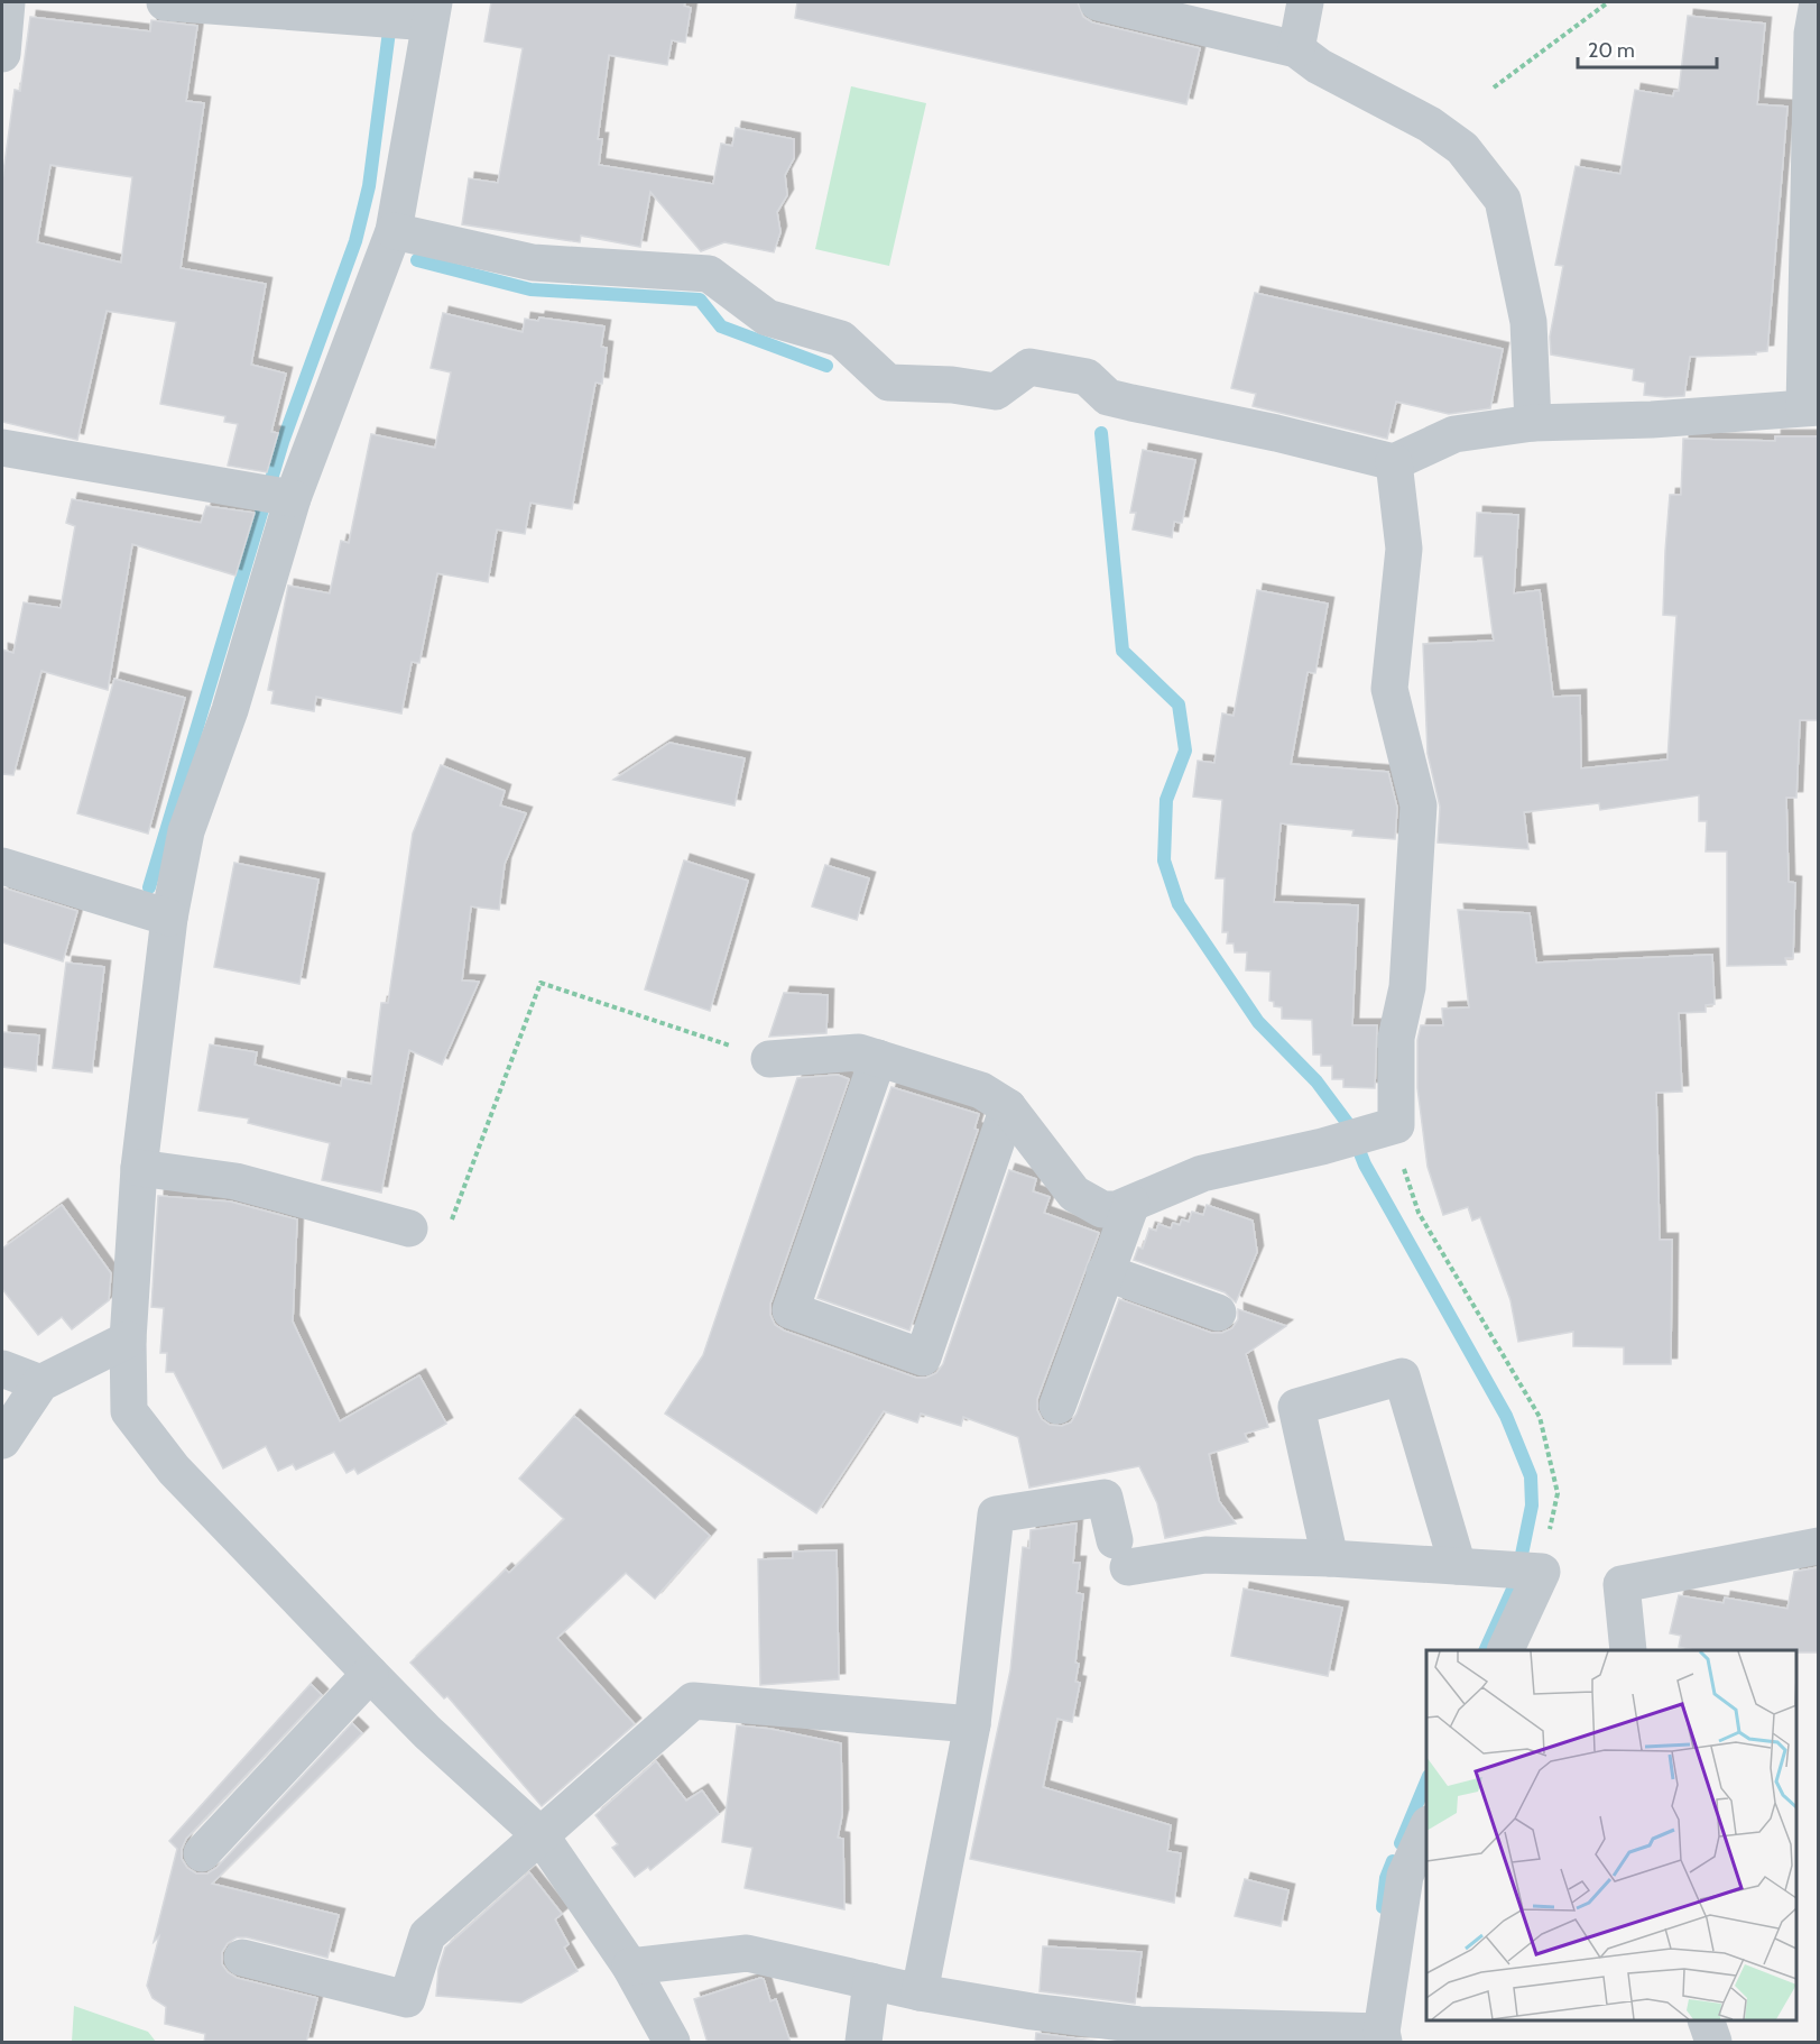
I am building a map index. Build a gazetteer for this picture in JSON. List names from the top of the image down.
{
  "scale_bar": "20 m"
}
